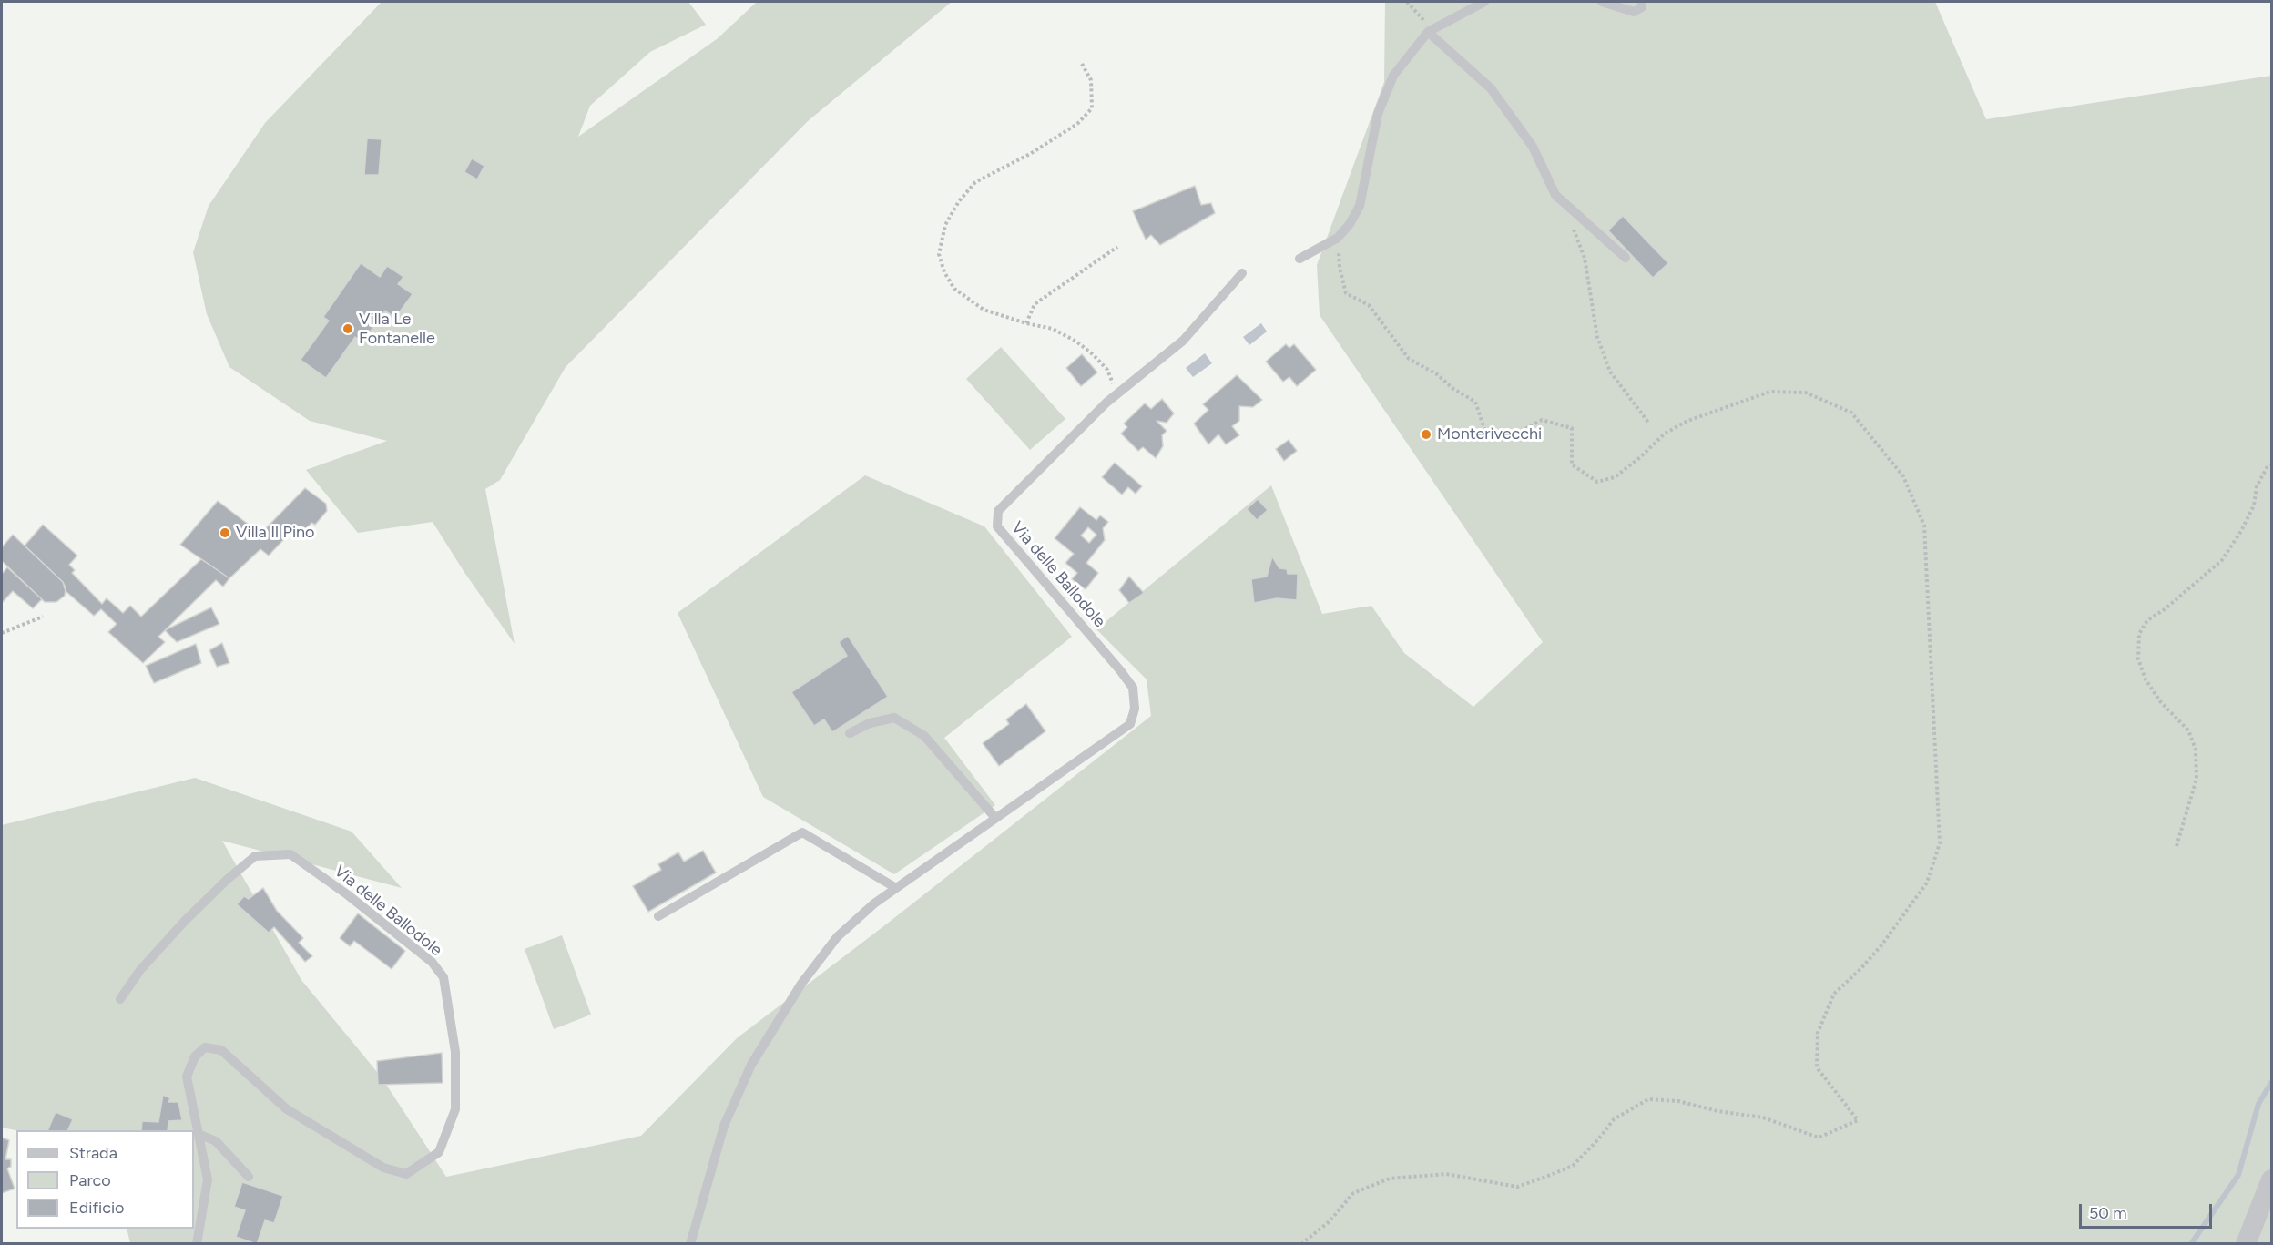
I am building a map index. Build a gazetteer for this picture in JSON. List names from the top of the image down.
{
  "streets": {
    "lane": ["Via delle Ballodole"]
  },
  "places": ["Villa Le Fontanelle", "Monterivecchi", "Villa Il Pino"],
  "legend": ["Strada", "Parco", "Edificio"],
  "scale_bar": "50 m"
}
